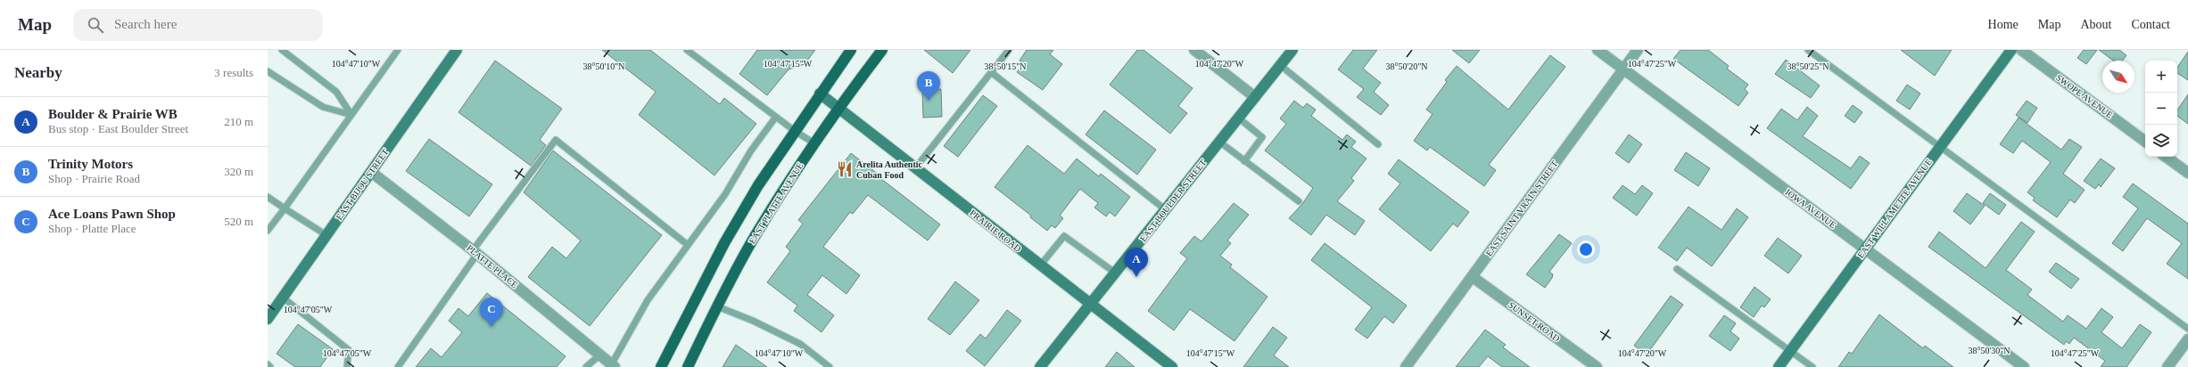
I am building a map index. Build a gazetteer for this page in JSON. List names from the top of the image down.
{
  "streets": {
    "main road": ["EAST PLATTE AVENUE"],
    "street": [
      "SWOPE AVENUE",
      "EAST BIJOU STREET",
      "EAST BOULDER STREET",
      "EAST SAINT VRAIN STREET",
      "IOWA AVENUE",
      "EAST WILLAMETTE AVENUE",
      "PRAIRIE ROAD",
      "PLATTE PLACE",
      "SUNSET ROAD"
    ]
  },
  "crossings": [
    ["EAST BIJOU STREET", "PLATTE PLACE"],
    ["EAST BOULDER STREET", "PRAIRIE ROAD"],
    ["EAST PLATTE AVENUE", "PRAIRIE ROAD"],
    ["EAST SAINT VRAIN STREET", "IOWA AVENUE"],
    ["EAST SAINT VRAIN STREET", "SUNSET ROAD"],
    ["IOWA AVENUE", "EAST WILLAMETTE AVENUE"]
  ],
  "places": {
    "restaurant": ["Arelita Authentic Cuban Food"]
  },
  "north": "bottom right",
  "page": {
    "header": "Map",
    "search": "Search here",
    "nav": [
      "Home",
      "Map",
      "About",
      "Contact"
    ],
    "heading": ["Nearby", "3 results"],
    "map_buttons": ["+", "−"],
    "pins": ["B", "A", "C"],
    "list": [
      {
        "mark": "A",
        "name": "Boulder & Prairie WB",
        "note": "Bus stop · East Boulder Street",
        "value": "210 m"
      },
      {
        "mark": "B",
        "name": "Trinity Motors",
        "note": "Shop · Prairie Road",
        "value": "320 m"
      },
      {
        "mark": "C",
        "name": "Ace Loans Pawn Shop",
        "note": "Shop · Platte Place",
        "value": "520 m"
      }
    ]
  },
  "coordinates": [
    "104°47'10\"W",
    "104°47'15\"W",
    "104°47'20\"W",
    "104°47'25\"W",
    "38°50'10\"N",
    "38°50'15\"N",
    "38°50'20\"N",
    "38°50'25\"N",
    "104°47'05\"W",
    "38°50'30\"N"
  ]
}
